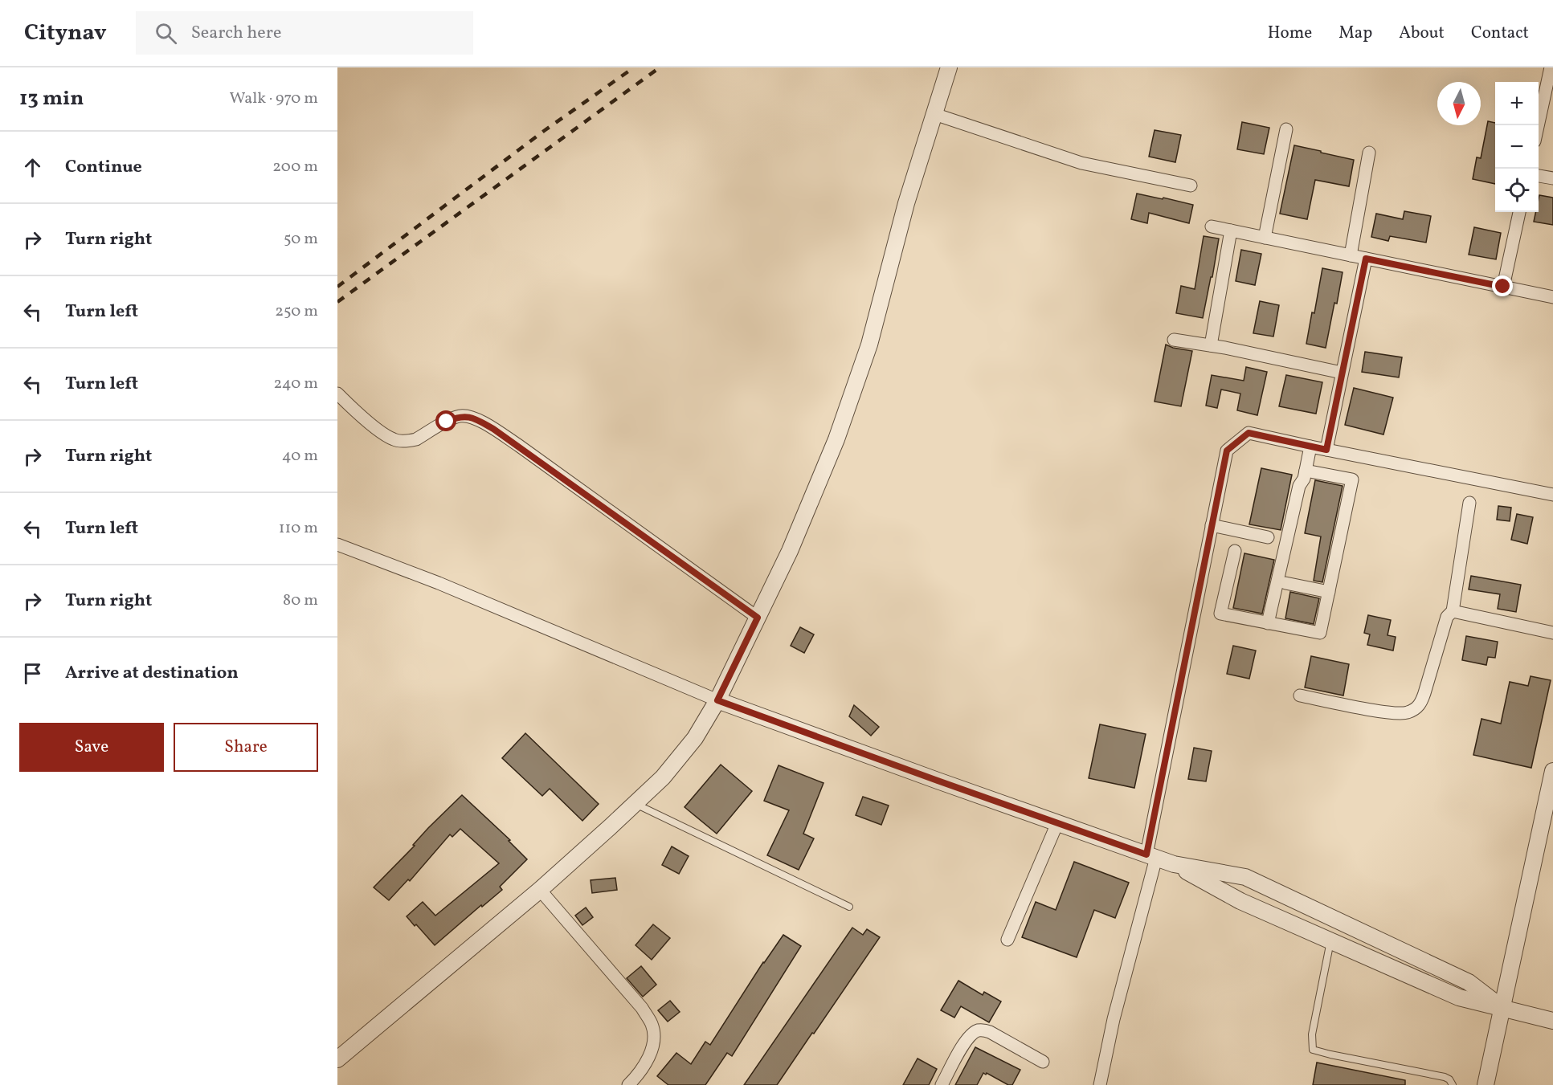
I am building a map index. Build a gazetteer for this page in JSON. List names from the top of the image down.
{
  "north": "bottom",
  "page": {
    "header": "Citynav",
    "search": "Search here",
    "nav": [
      "Home",
      "Map",
      "About",
      "Contact"
    ],
    "heading": ["13 min", "Walk · 970 m"],
    "map_buttons": ["+", "−"],
    "list": [
      ["Continue", "200 m"],
      ["Turn right", "50 m"],
      ["Turn left", "250 m"],
      ["Turn left", "240 m"],
      ["Turn right", "40 m"],
      ["Turn left", "110 m"],
      ["Turn right", "80 m"],
      "Arrive at destination"
    ],
    "buttons": ["Save", "Share"]
  }
}
